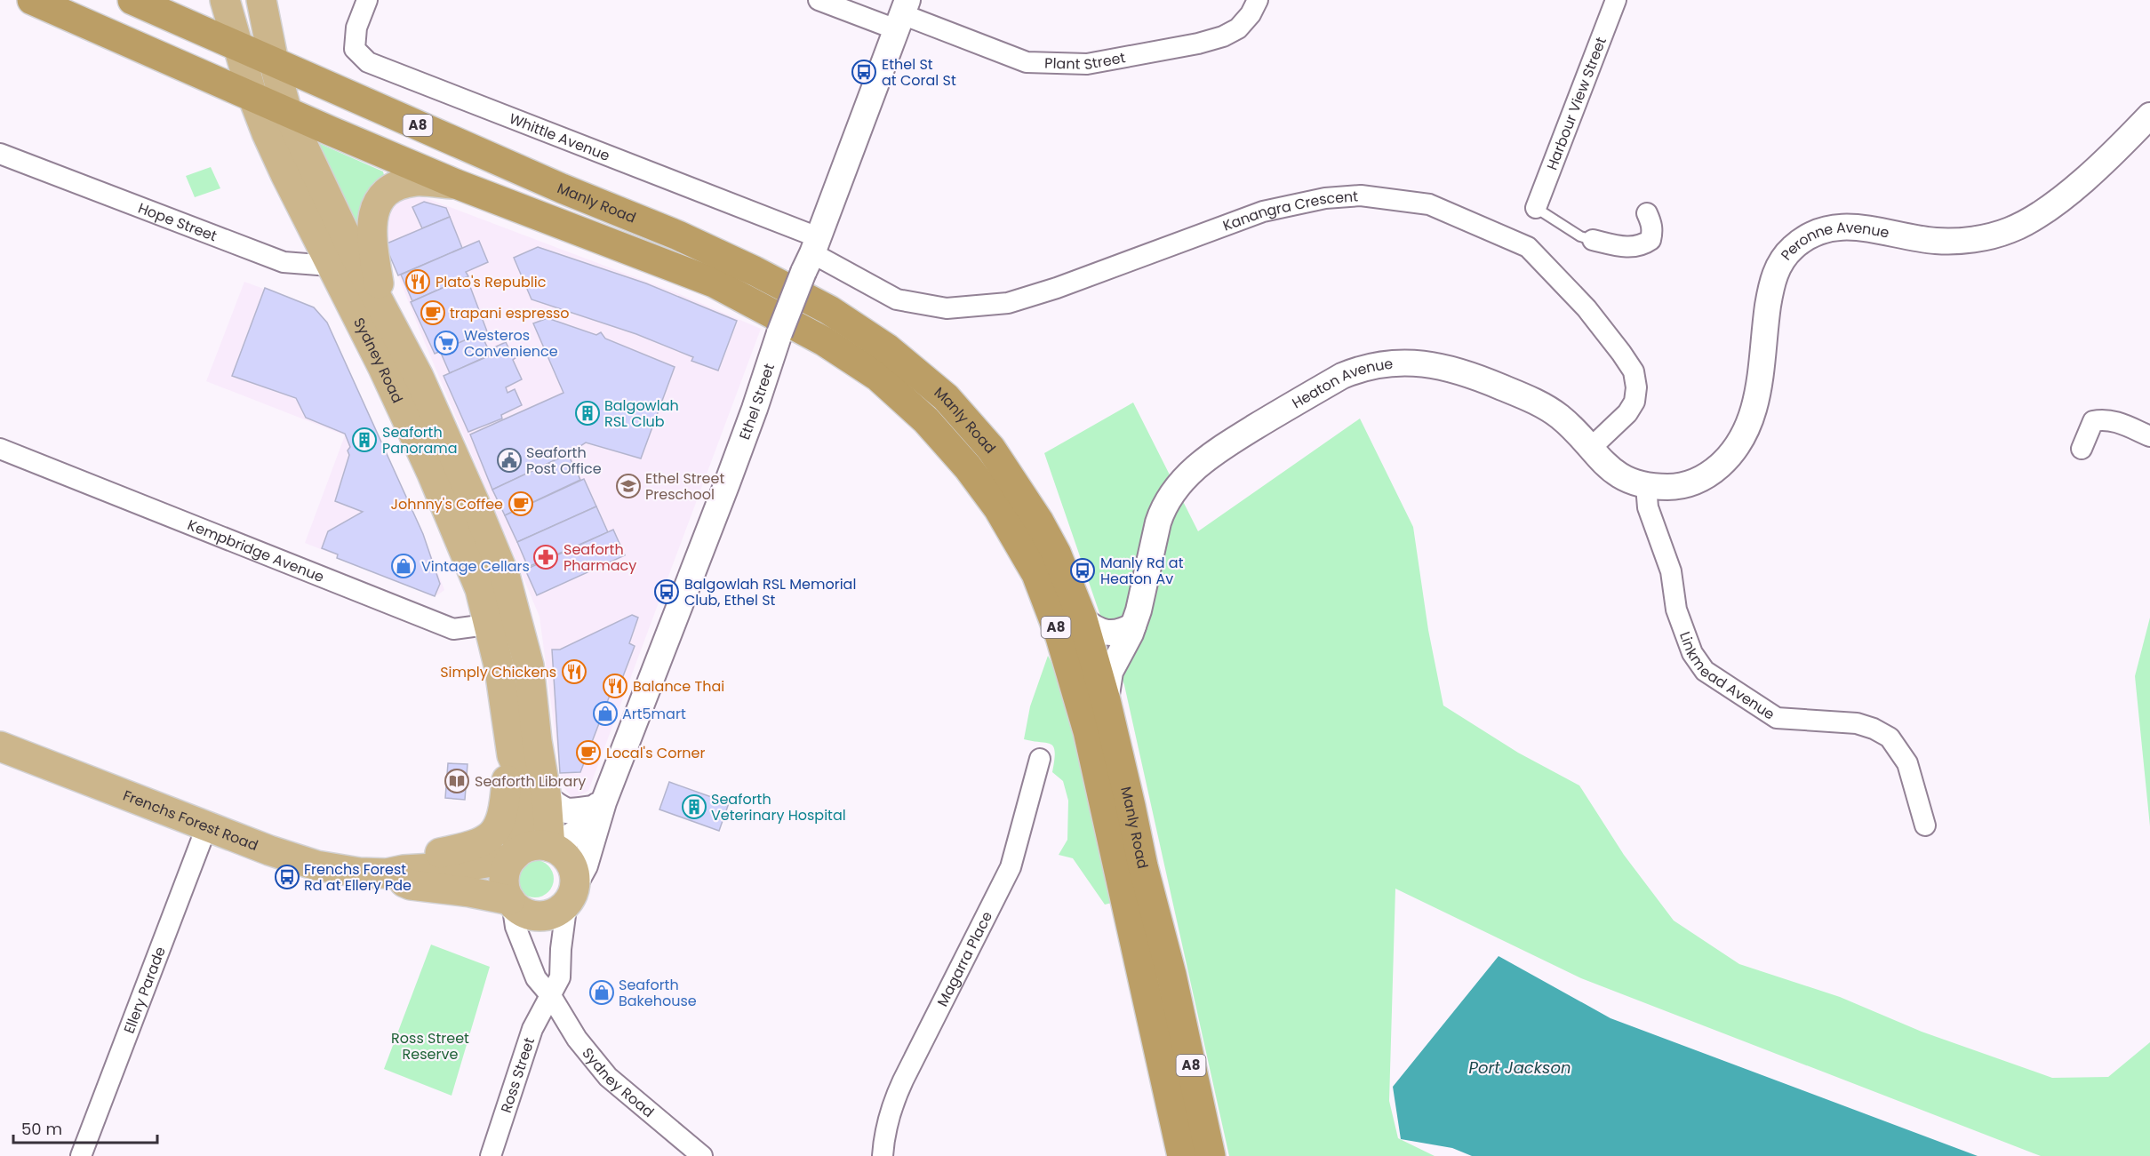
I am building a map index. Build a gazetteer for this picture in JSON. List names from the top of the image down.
{
  "streets": {
    "highway": ["A8", "Manly Road"],
    "main road": ["Sydney Road", "Frenchs Forest Road"],
    "street": [
      "Plant Street",
      "Harbour View Street",
      "Whittle Avenue",
      "Kanangra Crescent",
      "Hope Street",
      "Peronne Avenue",
      "Heaton Avenue",
      "Ethel Street",
      "Kempbridge Avenue",
      "Linkmead Avenue",
      "Magarra Place",
      "Ellery Parade",
      "Ross Street"
    ]
  },
  "crossings": [
    ["Plant Street", "Ethel Street"],
    ["A8", "Manly Road"],
    ["A8", "Sydney Road"],
    ["Whittle Avenue", "Kanangra Crescent"],
    ["Whittle Avenue", "Ethel Street"],
    ["Manly Road", "Sydney Road"],
    ["Manly Road", "Heaton Avenue"],
    ["Kanangra Crescent", "Heaton Avenue"],
    ["Kanangra Crescent", "Ethel Street"],
    ["Hope Street", "Sydney Road"],
    ["Peronne Avenue", "Heaton Avenue"],
    ["Peronne Avenue", "Linkmead Avenue"],
    ["Sydney Road", "Ethel Street"],
    ["Sydney Road", "Kempbridge Avenue"],
    ["Sydney Road", "Frenchs Forest Road"],
    ["Sydney Road", "Ross Street"],
    ["Heaton Avenue", "Linkmead Avenue"],
    ["Ethel Street", "Frenchs Forest Road"],
    ["Frenchs Forest Road", "Ellery Parade"]
  ],
  "water": ["Port Jackson"],
  "parks": ["Ross Street Reserve"],
  "places": {
    "bus stop": [
      "Ethel St at Coral St",
      "Manly Rd at Heaton Av",
      "Balgowlah RSL Memorial Club, Ethel St",
      "Frenchs Forest Rd at Ellery Pde"
    ],
    "restaurant": ["Plato's Republic", "Simply Chickens", "Balance Thai"],
    "cafe": ["trapani espresso", "Johnny's Coffee", "Local's Corner"],
    "supermarket": ["Westeros Convenience"],
    "building": ["Balgowlah RSL Club", "Seaforth Panorama", "Seaforth Veterinary Hospital"],
    "public building": ["Seaforth Post Office"],
    "school or university": ["Ethel Street Preschool"],
    "pharmacy": ["Seaforth Pharmacy"],
    "shop": ["Vintage Cellars", "Art5mart", "Seaforth Bakehouse"],
    "library": ["Seaforth Library"]
  },
  "scale_bar": "50 m"
}
